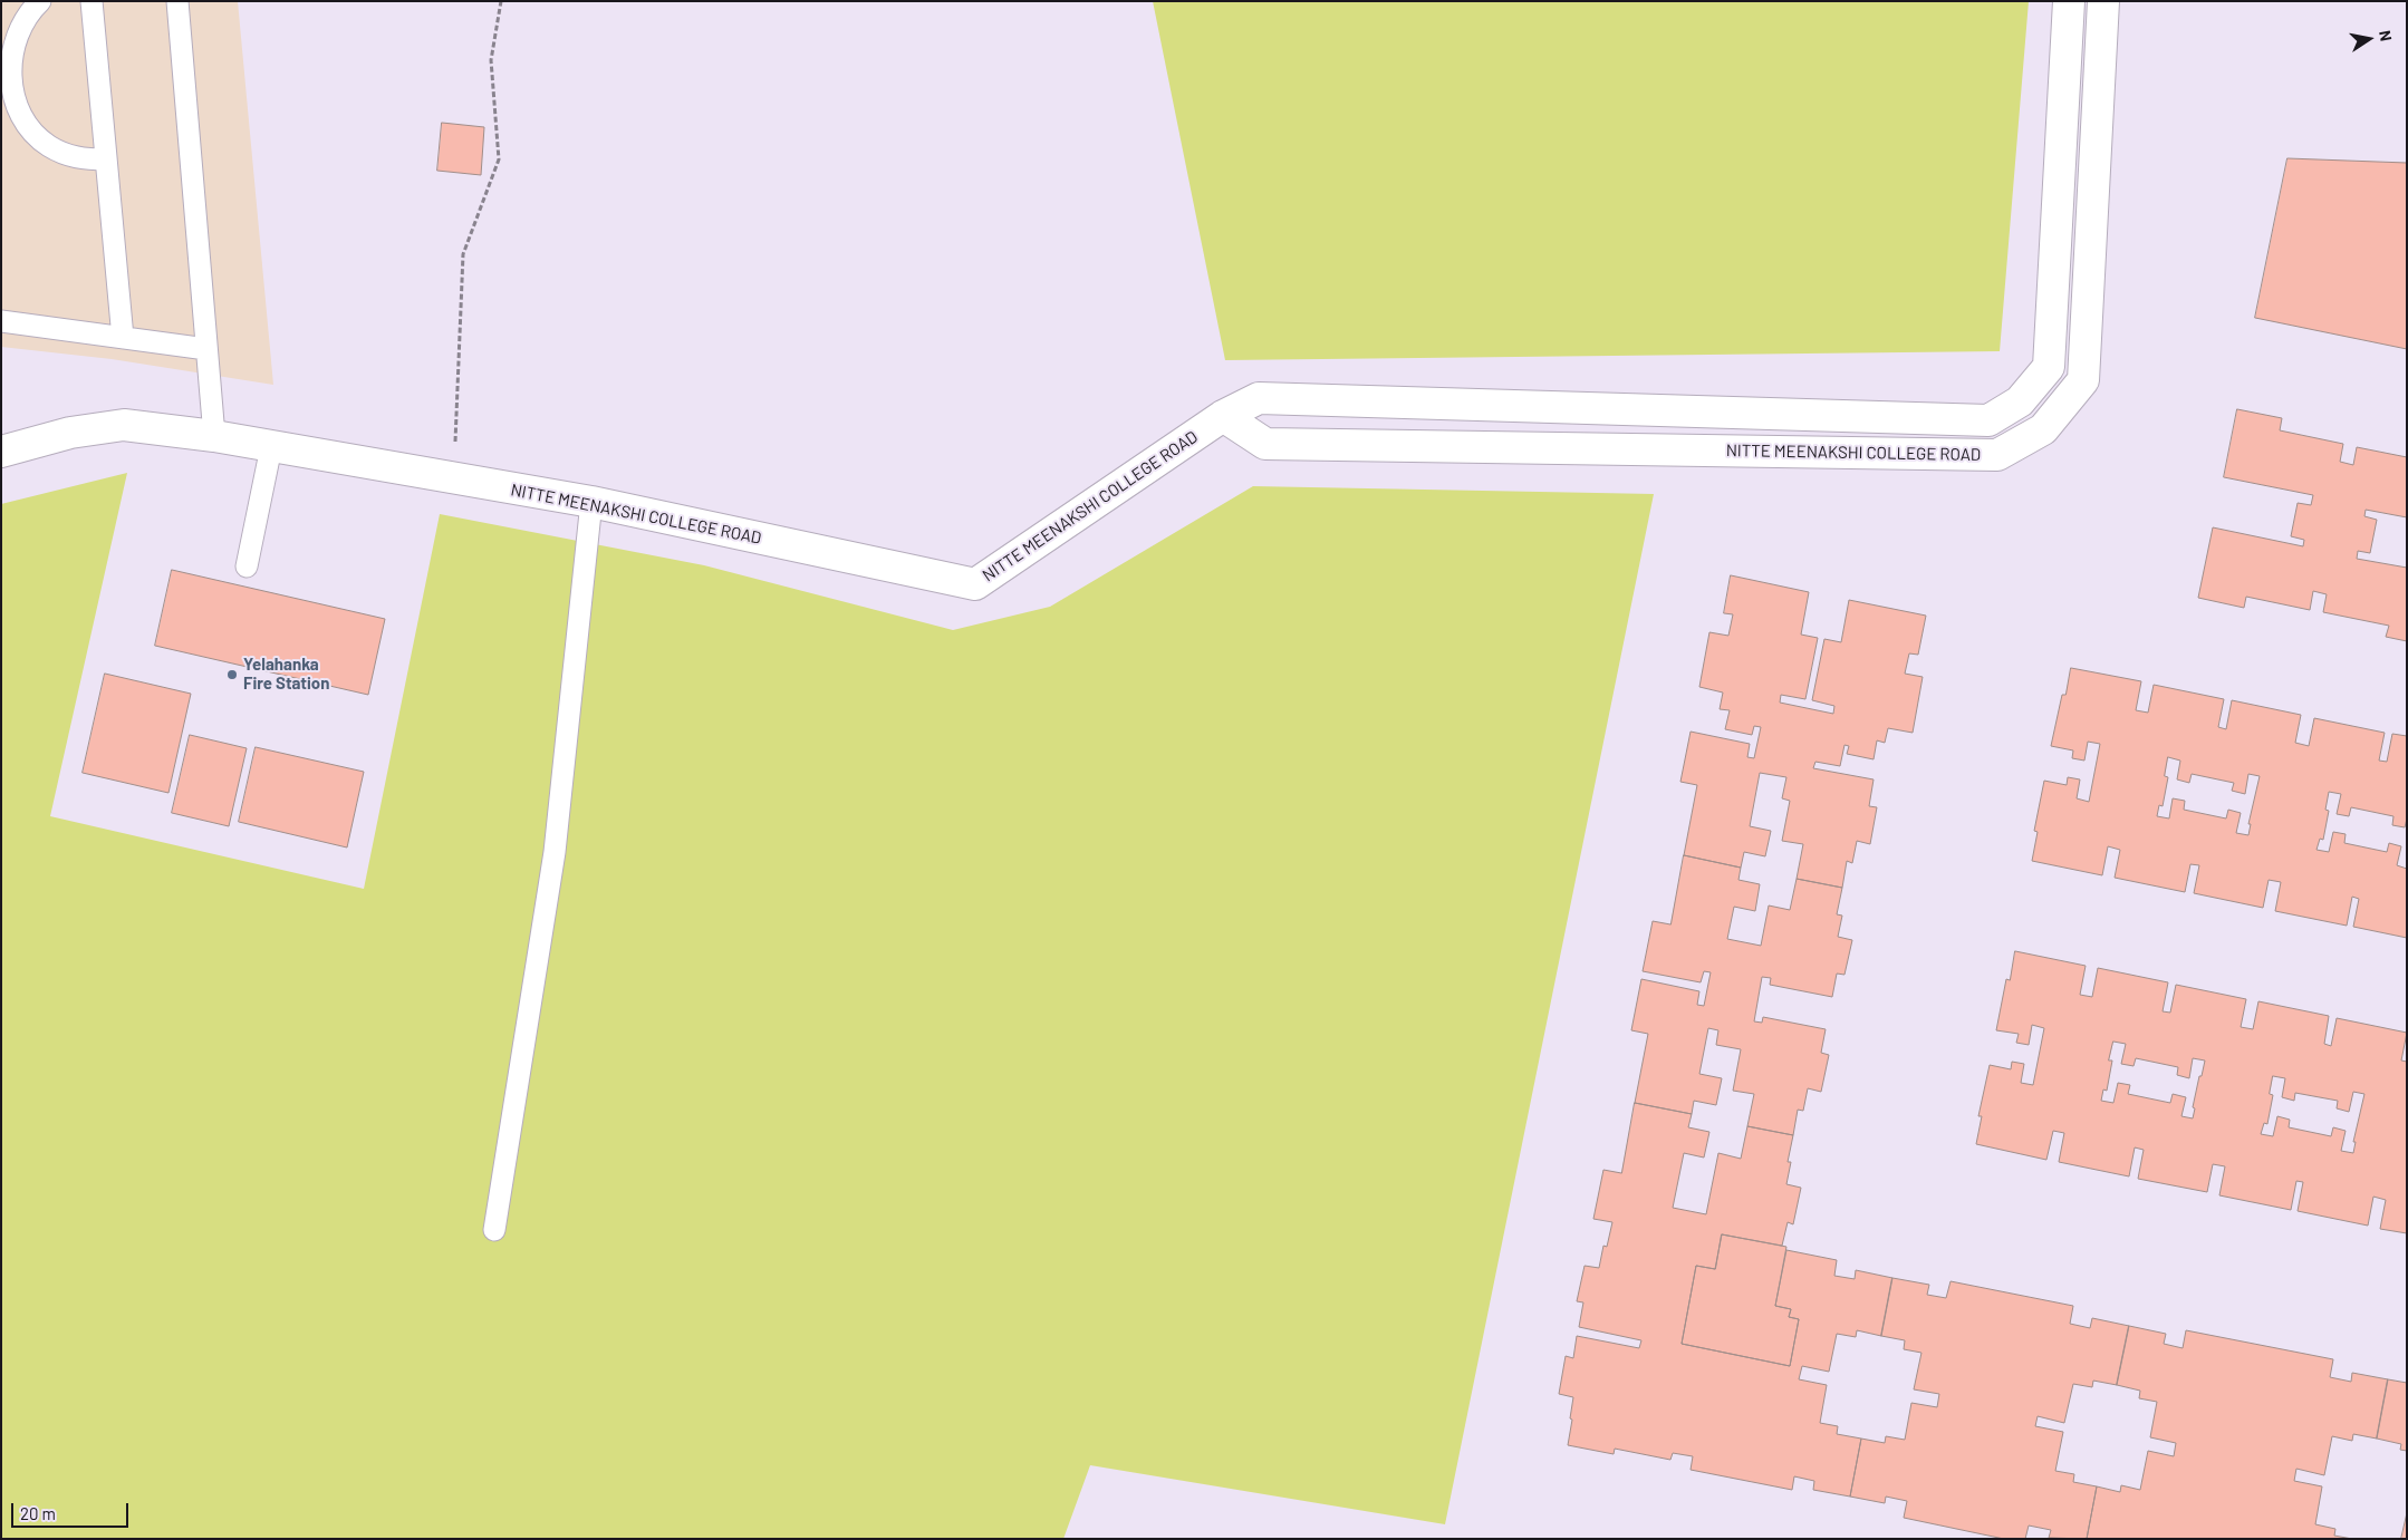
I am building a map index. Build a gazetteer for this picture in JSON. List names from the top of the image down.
{
  "streets": {
    "street": ["NITTE MEENAKSHI COLLEGE ROAD"]
  },
  "places": ["Yelahanka Fire Station"],
  "scale_bar": "20 m",
  "north": "right"
}
